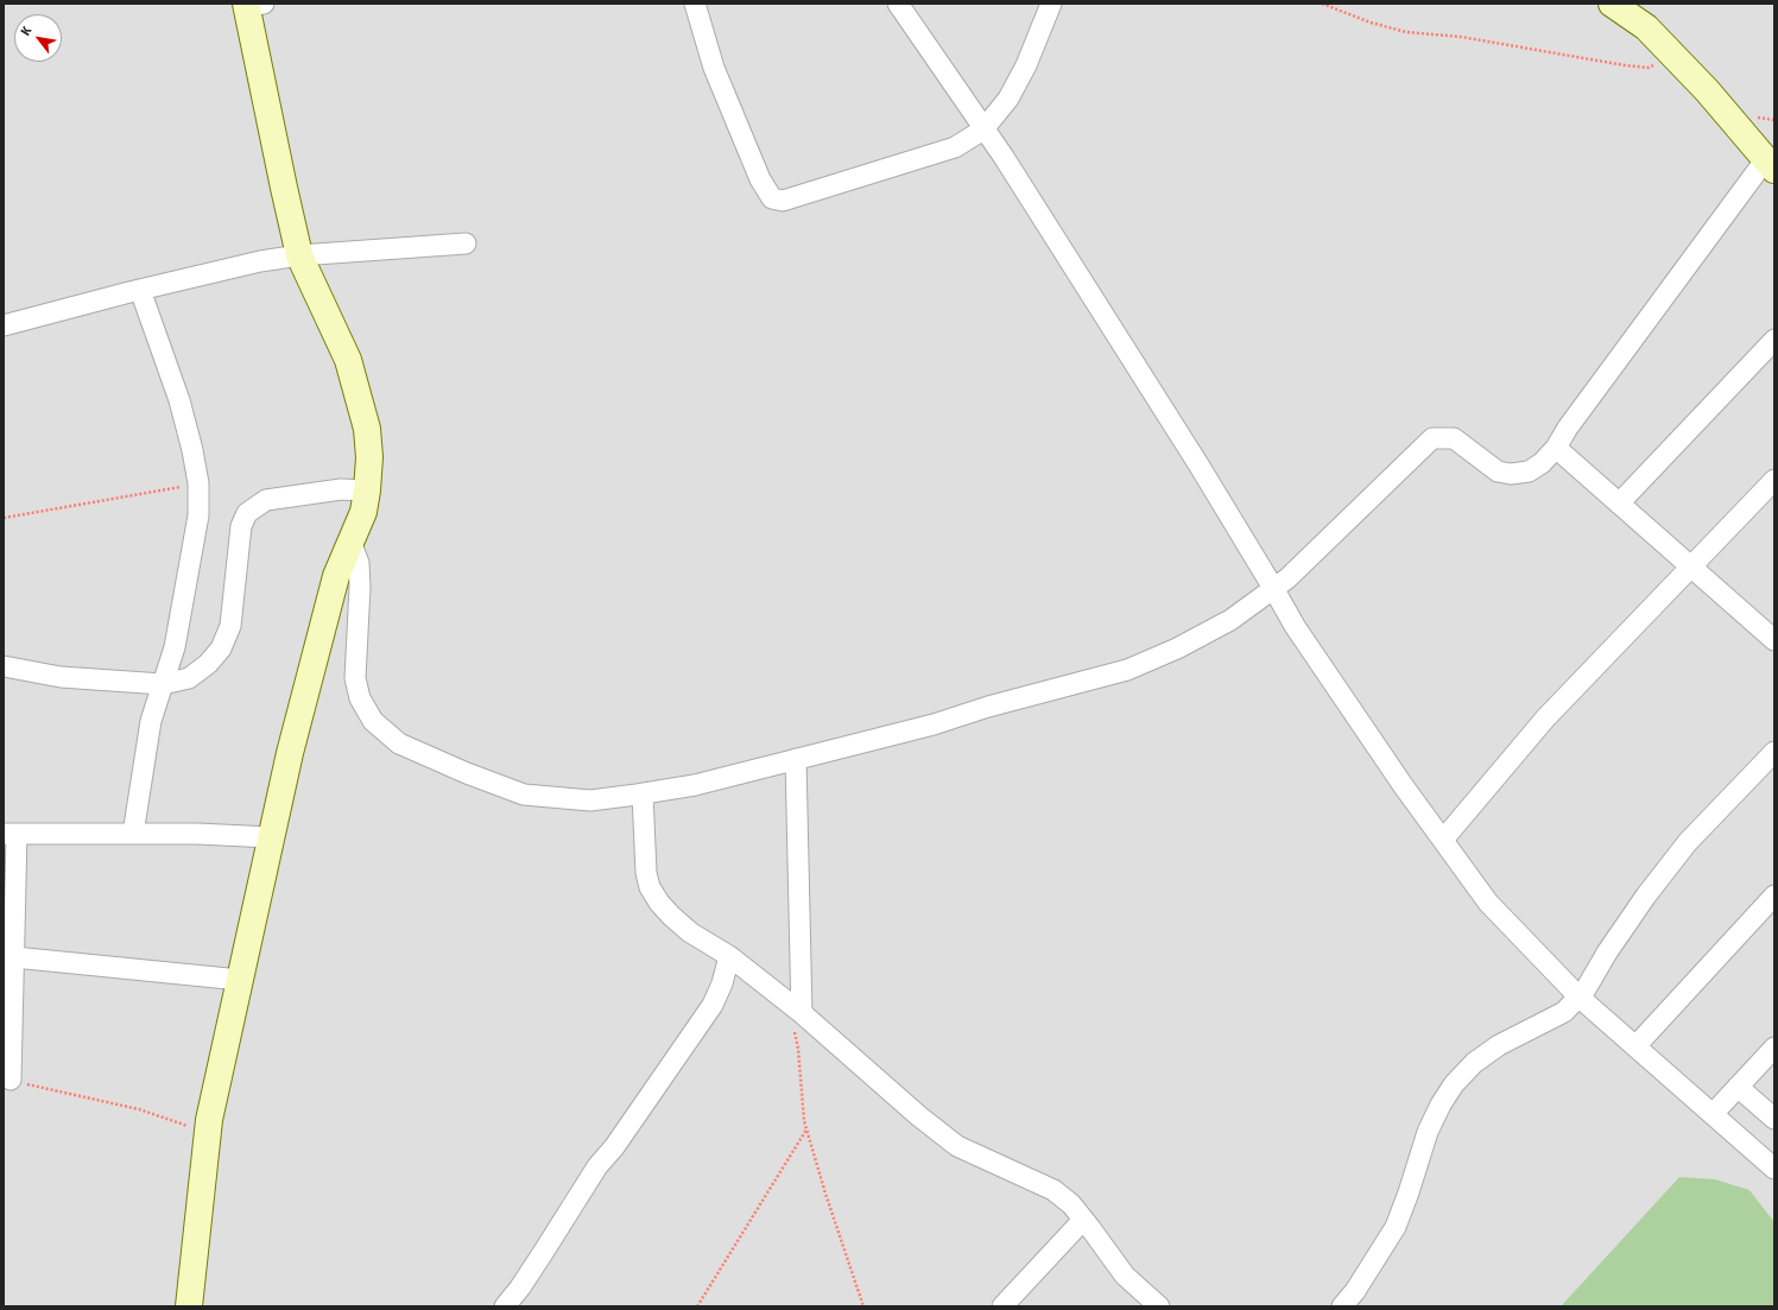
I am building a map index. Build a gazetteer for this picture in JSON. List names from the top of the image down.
{
  "north": "top left"
}
